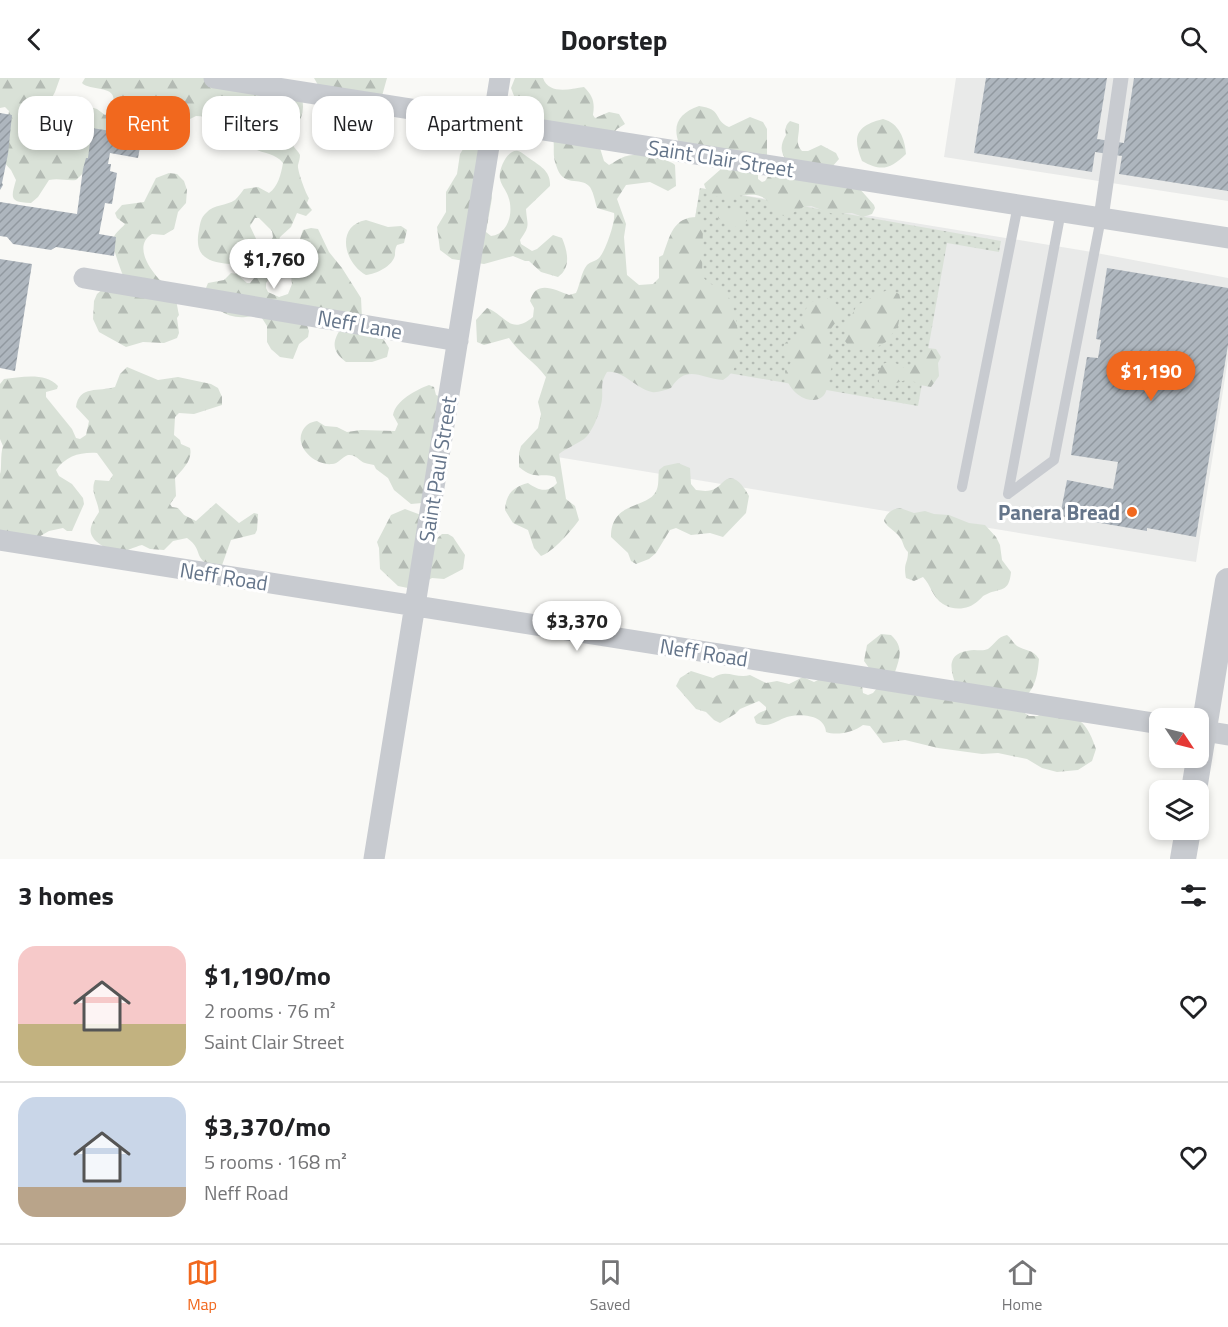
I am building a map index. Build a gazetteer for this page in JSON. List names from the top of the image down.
{
  "streets": {
    "street": [
      "Saint Clair Street",
      "Neff Lane",
      "Saint Paul Street",
      "Neff Road"
    ]
  },
  "crossings": [
    ["Neff Lane", "Saint Paul Street"],
    ["Saint Paul Street", "Neff Road"]
  ],
  "places": ["Panera Bread"],
  "north": "bottom right",
  "page": {
    "header": "Doorstep",
    "chip": [
      "Buy",
      "Rent",
      "Filters",
      "New",
      "Apartment"
    ],
    "price": ["$1,760", "$1,190", "$3,370"],
    "heading": "3 homes",
    "list": [
      {
        "name": "$1,190/mo",
        "note": "2 rooms · 76 m² · Saint Clair Street"
      },
      {
        "name": "$3,370/mo",
        "note": "5 rooms · 168 m² · Neff Road"
      }
    ],
    "tabs": ["Map", "Saved", "Home"]
  }
}
